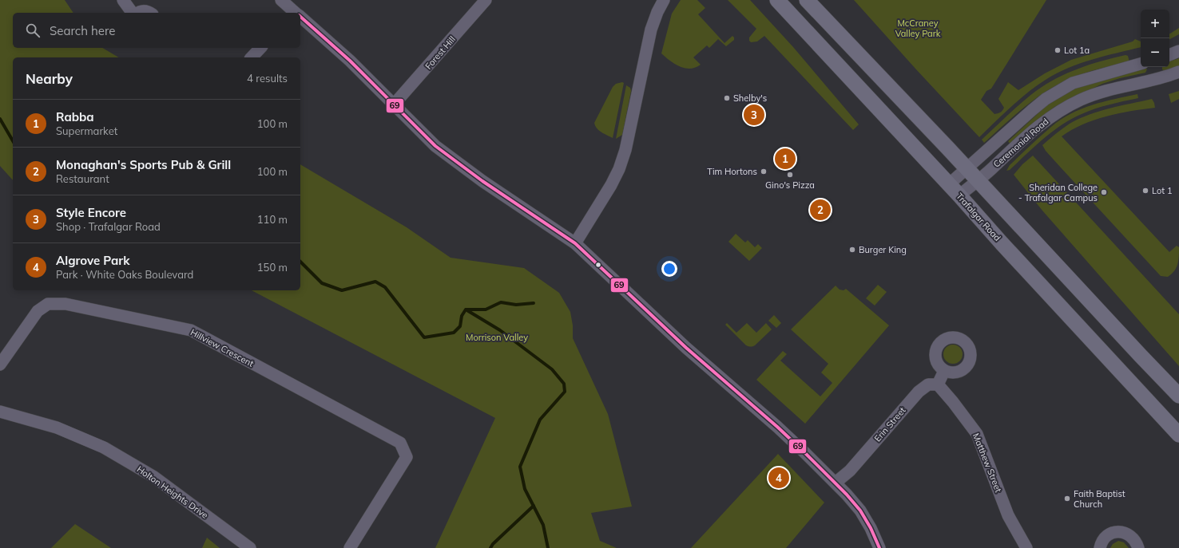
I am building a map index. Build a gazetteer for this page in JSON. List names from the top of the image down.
{
  "streets": {
    "main road": ["Trafalgar Road"],
    "street": [
      "Forest Hill",
      "Ceremonial Road",
      "Hillview Crescent",
      "Erin Street",
      "Matthew Street",
      "Holton Heights Drive"
    ]
  },
  "crossings": [
    ["Ceremonial Road", "Trafalgar Road"],
    ["Erin Street", "Matthew Street"]
  ],
  "parks": ["McCraney Valley Park", "Morrison Valley"],
  "places": [
    "Lot 1a",
    "Shelby's",
    "Tim Hortons",
    "Gino's Pizza",
    "Lot 1",
    "Sheridan College - Trafalgar Campus",
    "Burger King",
    "Faith Baptist Church"
  ],
  "lines": ["transit line 69"],
  "page": {
    "map_buttons": ["+", "−"],
    "search": "Search here",
    "heading": ["Nearby", "4 results"],
    "list": [
      {
        "mark": "1",
        "name": "Rabba",
        "note": "Supermarket",
        "value": "100 m"
      },
      {
        "mark": "2",
        "name": "Monaghan's Sports Pub & Grill",
        "note": "Restaurant",
        "value": "100 m"
      },
      {
        "mark": "3",
        "name": "Style Encore",
        "note": "Shop · Trafalgar Road",
        "value": "110 m"
      },
      {
        "mark": "4",
        "name": "Algrove Park",
        "note": "Park · White Oaks Boulevard",
        "value": "150 m"
      }
    ],
    "pins": [
      "3",
      "1",
      "2",
      "4"
    ]
  }
}
